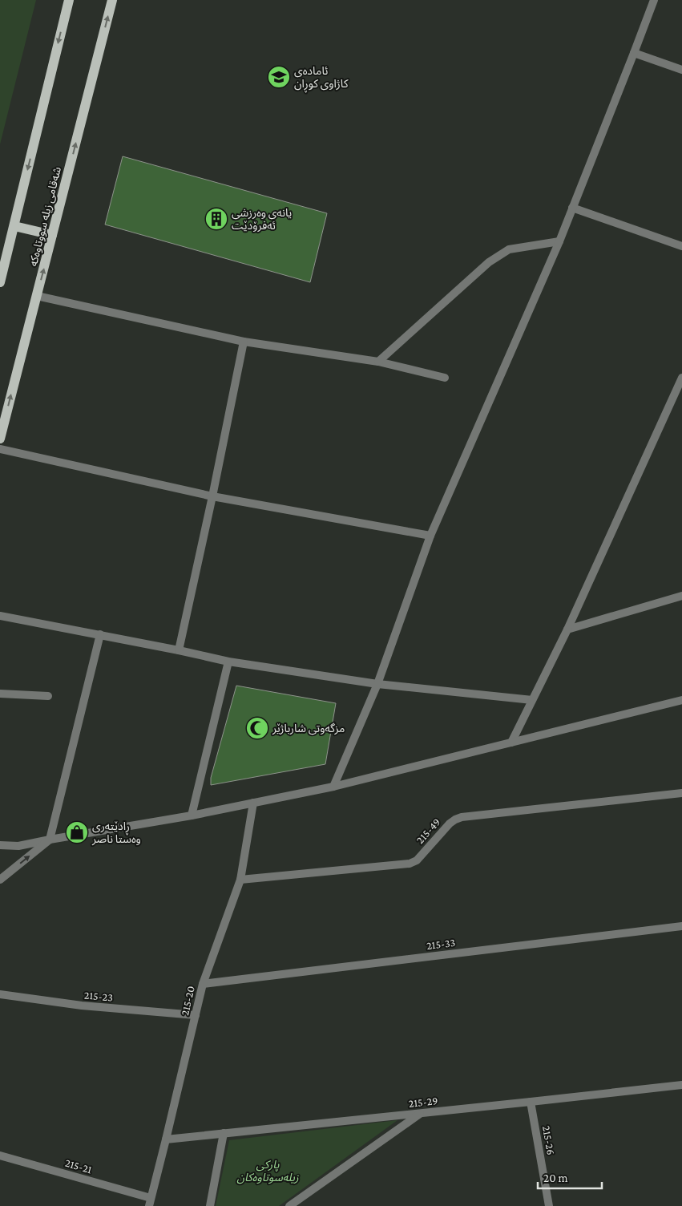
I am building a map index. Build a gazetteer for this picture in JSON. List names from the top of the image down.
{
  "streets": {
    "main road": ["شەقامی زیلە سووتاوەکە"],
    "street": [
      "215-49",
      "215-33",
      "215-23",
      "215-20",
      "215-29",
      "215-26",
      "215-21"
    ]
  },
  "crossings": [
    ["215-49", "215-20"],
    ["215-33", "215-20"],
    ["215-23", "215-20"],
    ["215-20", "215-29"],
    ["215-20", "215-21"],
    ["215-29", "215-26"]
  ],
  "parks": ["پارکی زیلەسوتاوەکان"],
  "places": {
    "school or university": ["ئامادەی کاژاوی کوڕان"],
    "building": ["یانەی وەرزشی ئەفرۆدێت"],
    "mosque": ["مزگەوتی شارباژێر"],
    "shop": ["ڕادێتەری وەستا ناصر"]
  },
  "scale_bar": "20 m"
}
